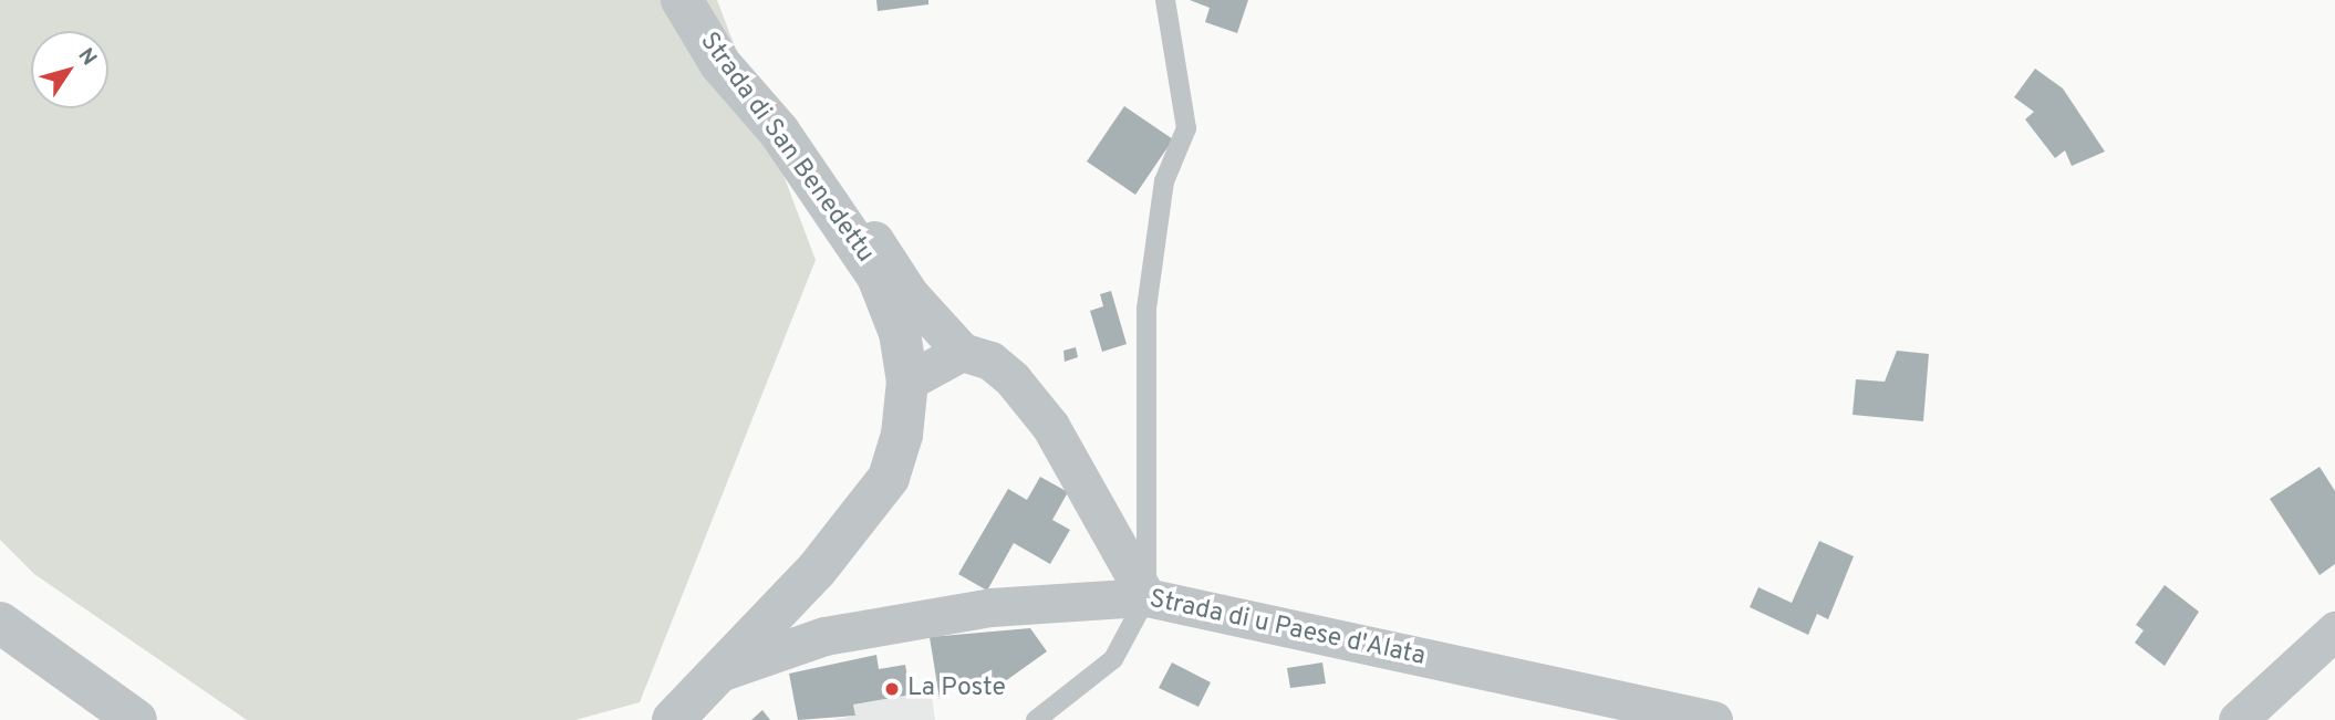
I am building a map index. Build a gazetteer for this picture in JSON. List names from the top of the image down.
{
  "streets": {
    "street": ["Strada di San Benedettu", "Strada di u Paese d'Alata"]
  },
  "crossings": [
    ["Strada di San Benedettu", "Strada di u Paese d'Alata"]
  ],
  "places": ["La Poste"],
  "north": "top right"
}
